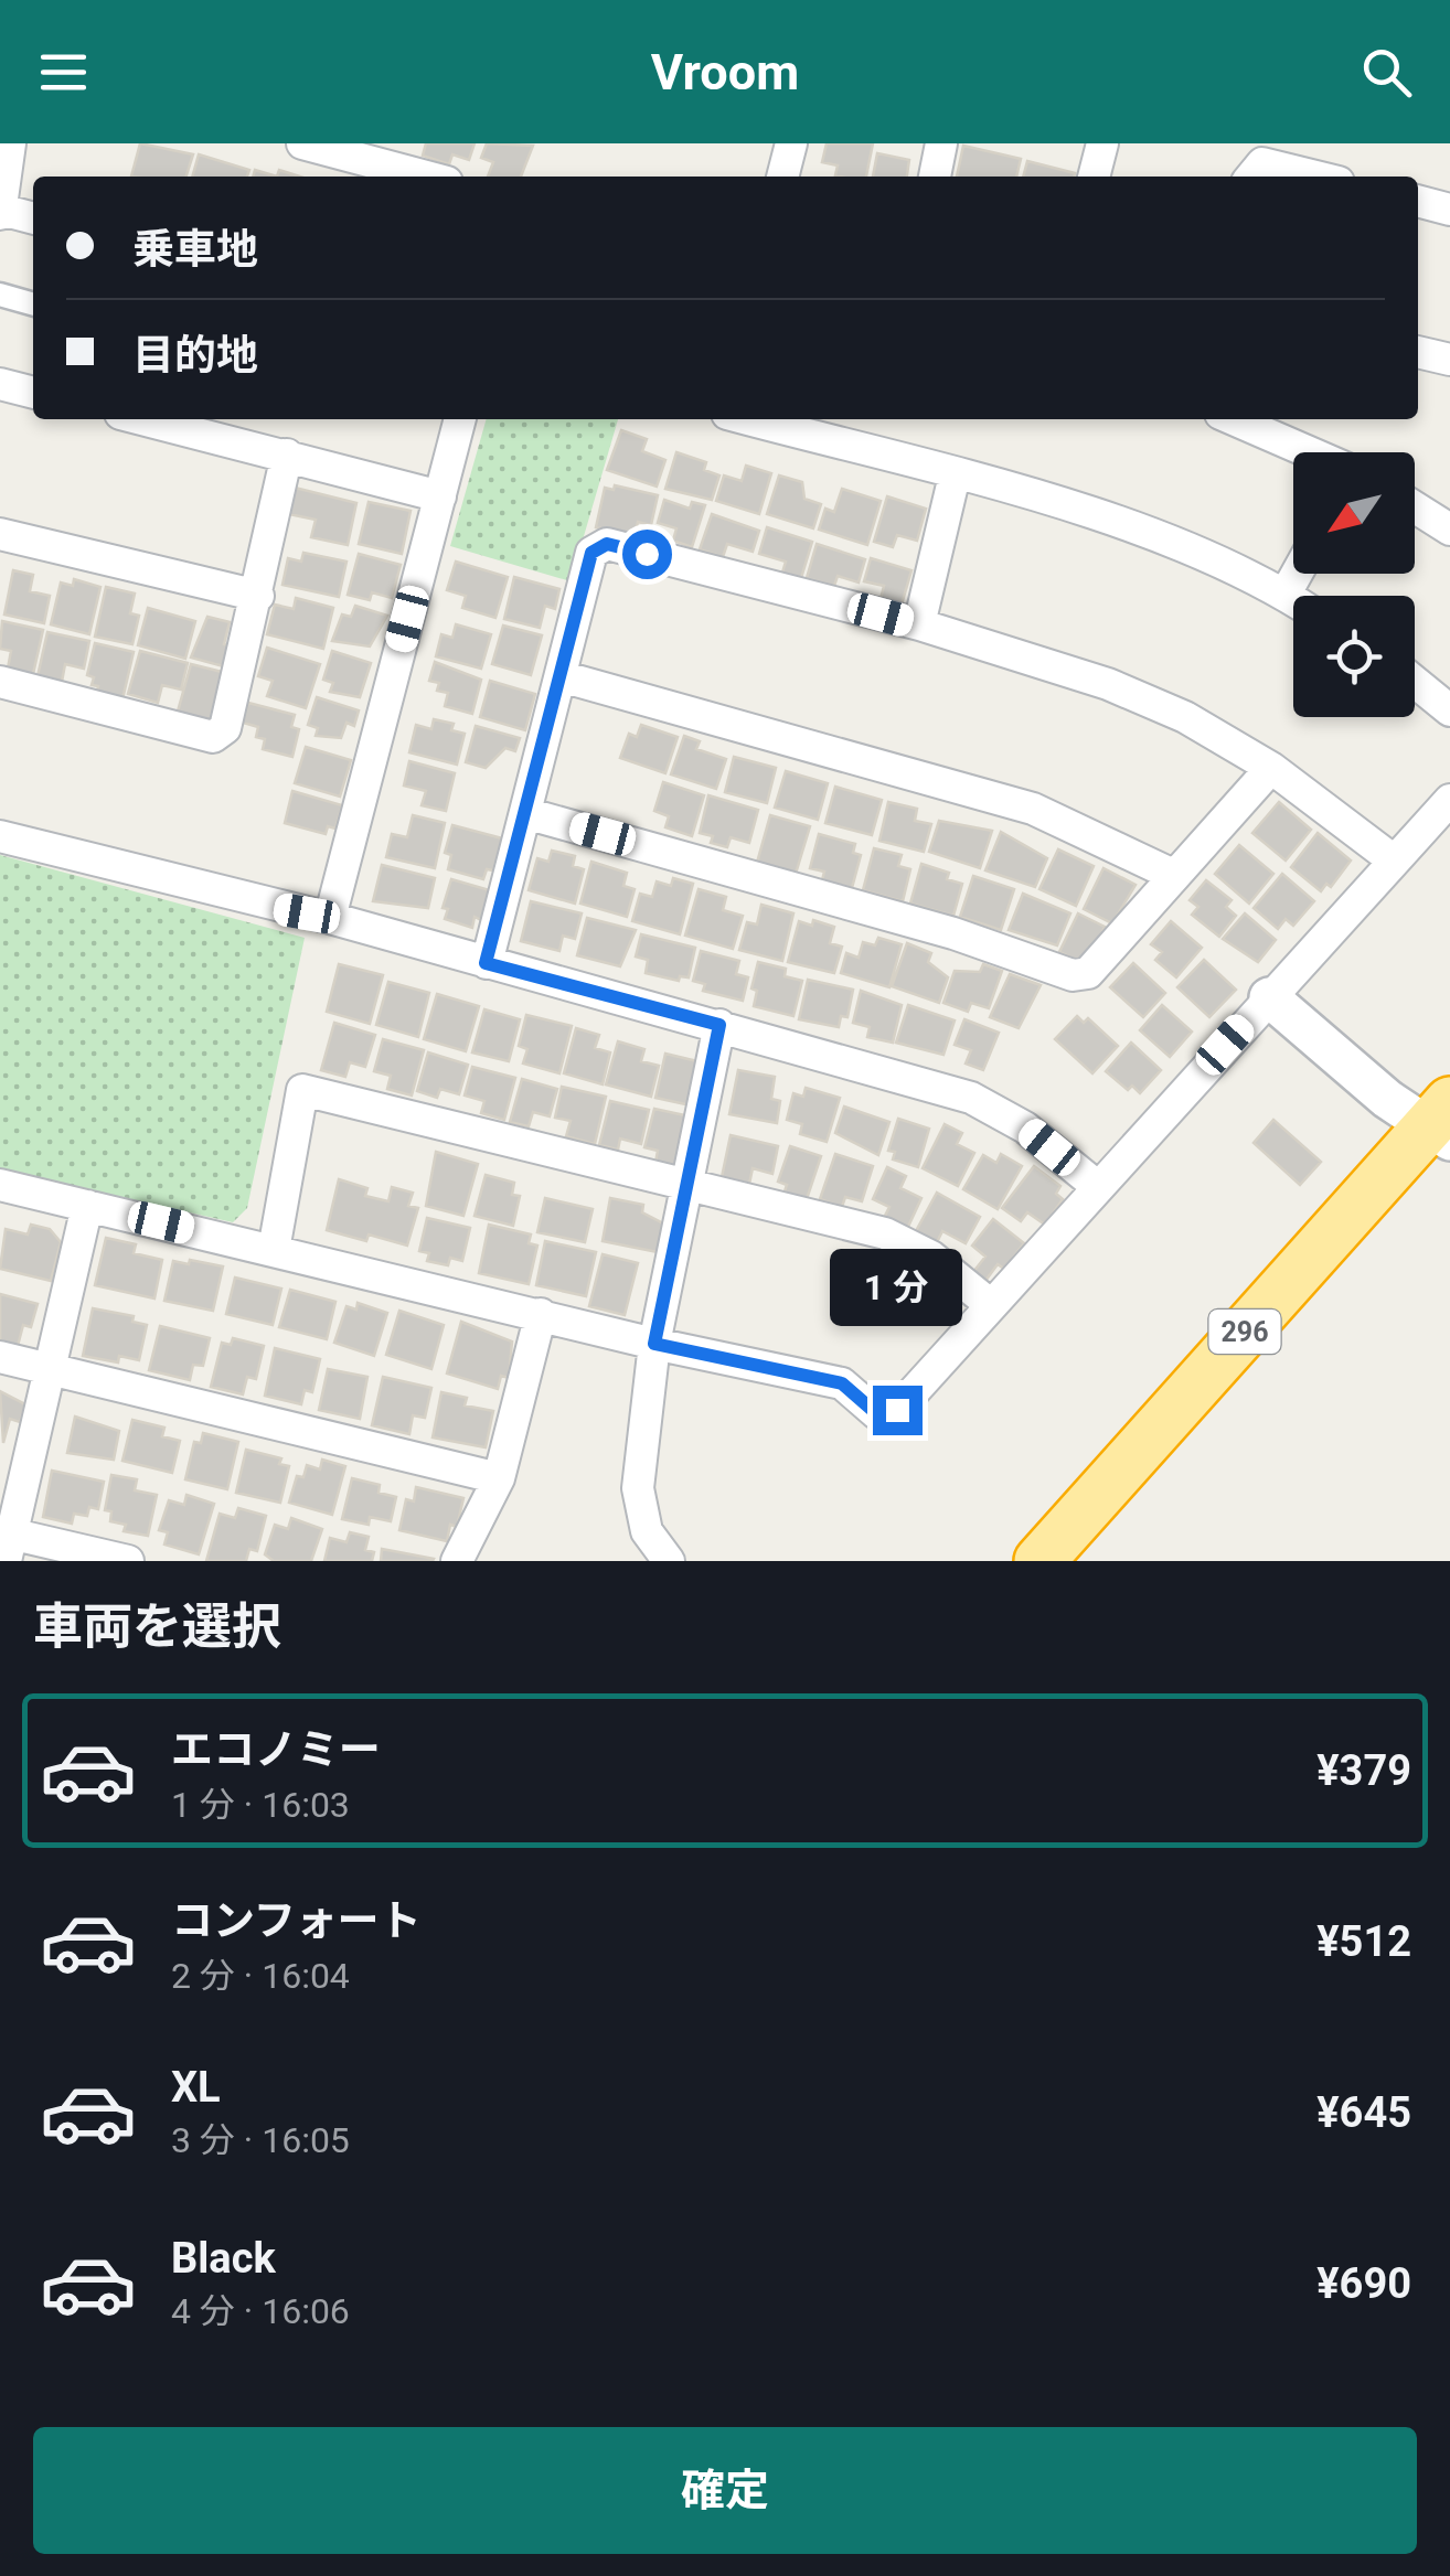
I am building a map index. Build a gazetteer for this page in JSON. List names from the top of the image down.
{
  "streets": {
    "highway": ["296"]
  },
  "north": "bottom left",
  "page": {
    "header": "Vroom",
    "banner": ["乗車地", "目的地"],
    "bubble": "1 分",
    "heading": "車両を選択",
    "list": [
      {
        "name": "エコノミー",
        "note": "1 分 · 16:03",
        "value": "¥379"
      },
      {
        "name": "コンフォート",
        "note": "2 分 · 16:04",
        "value": "¥512"
      },
      {
        "name": "XL",
        "note": "3 分 · 16:05",
        "value": "¥645"
      },
      {
        "name": "Black",
        "note": "4 分 · 16:06",
        "value": "¥690"
      }
    ],
    "buttons": "確定"
  }
}
